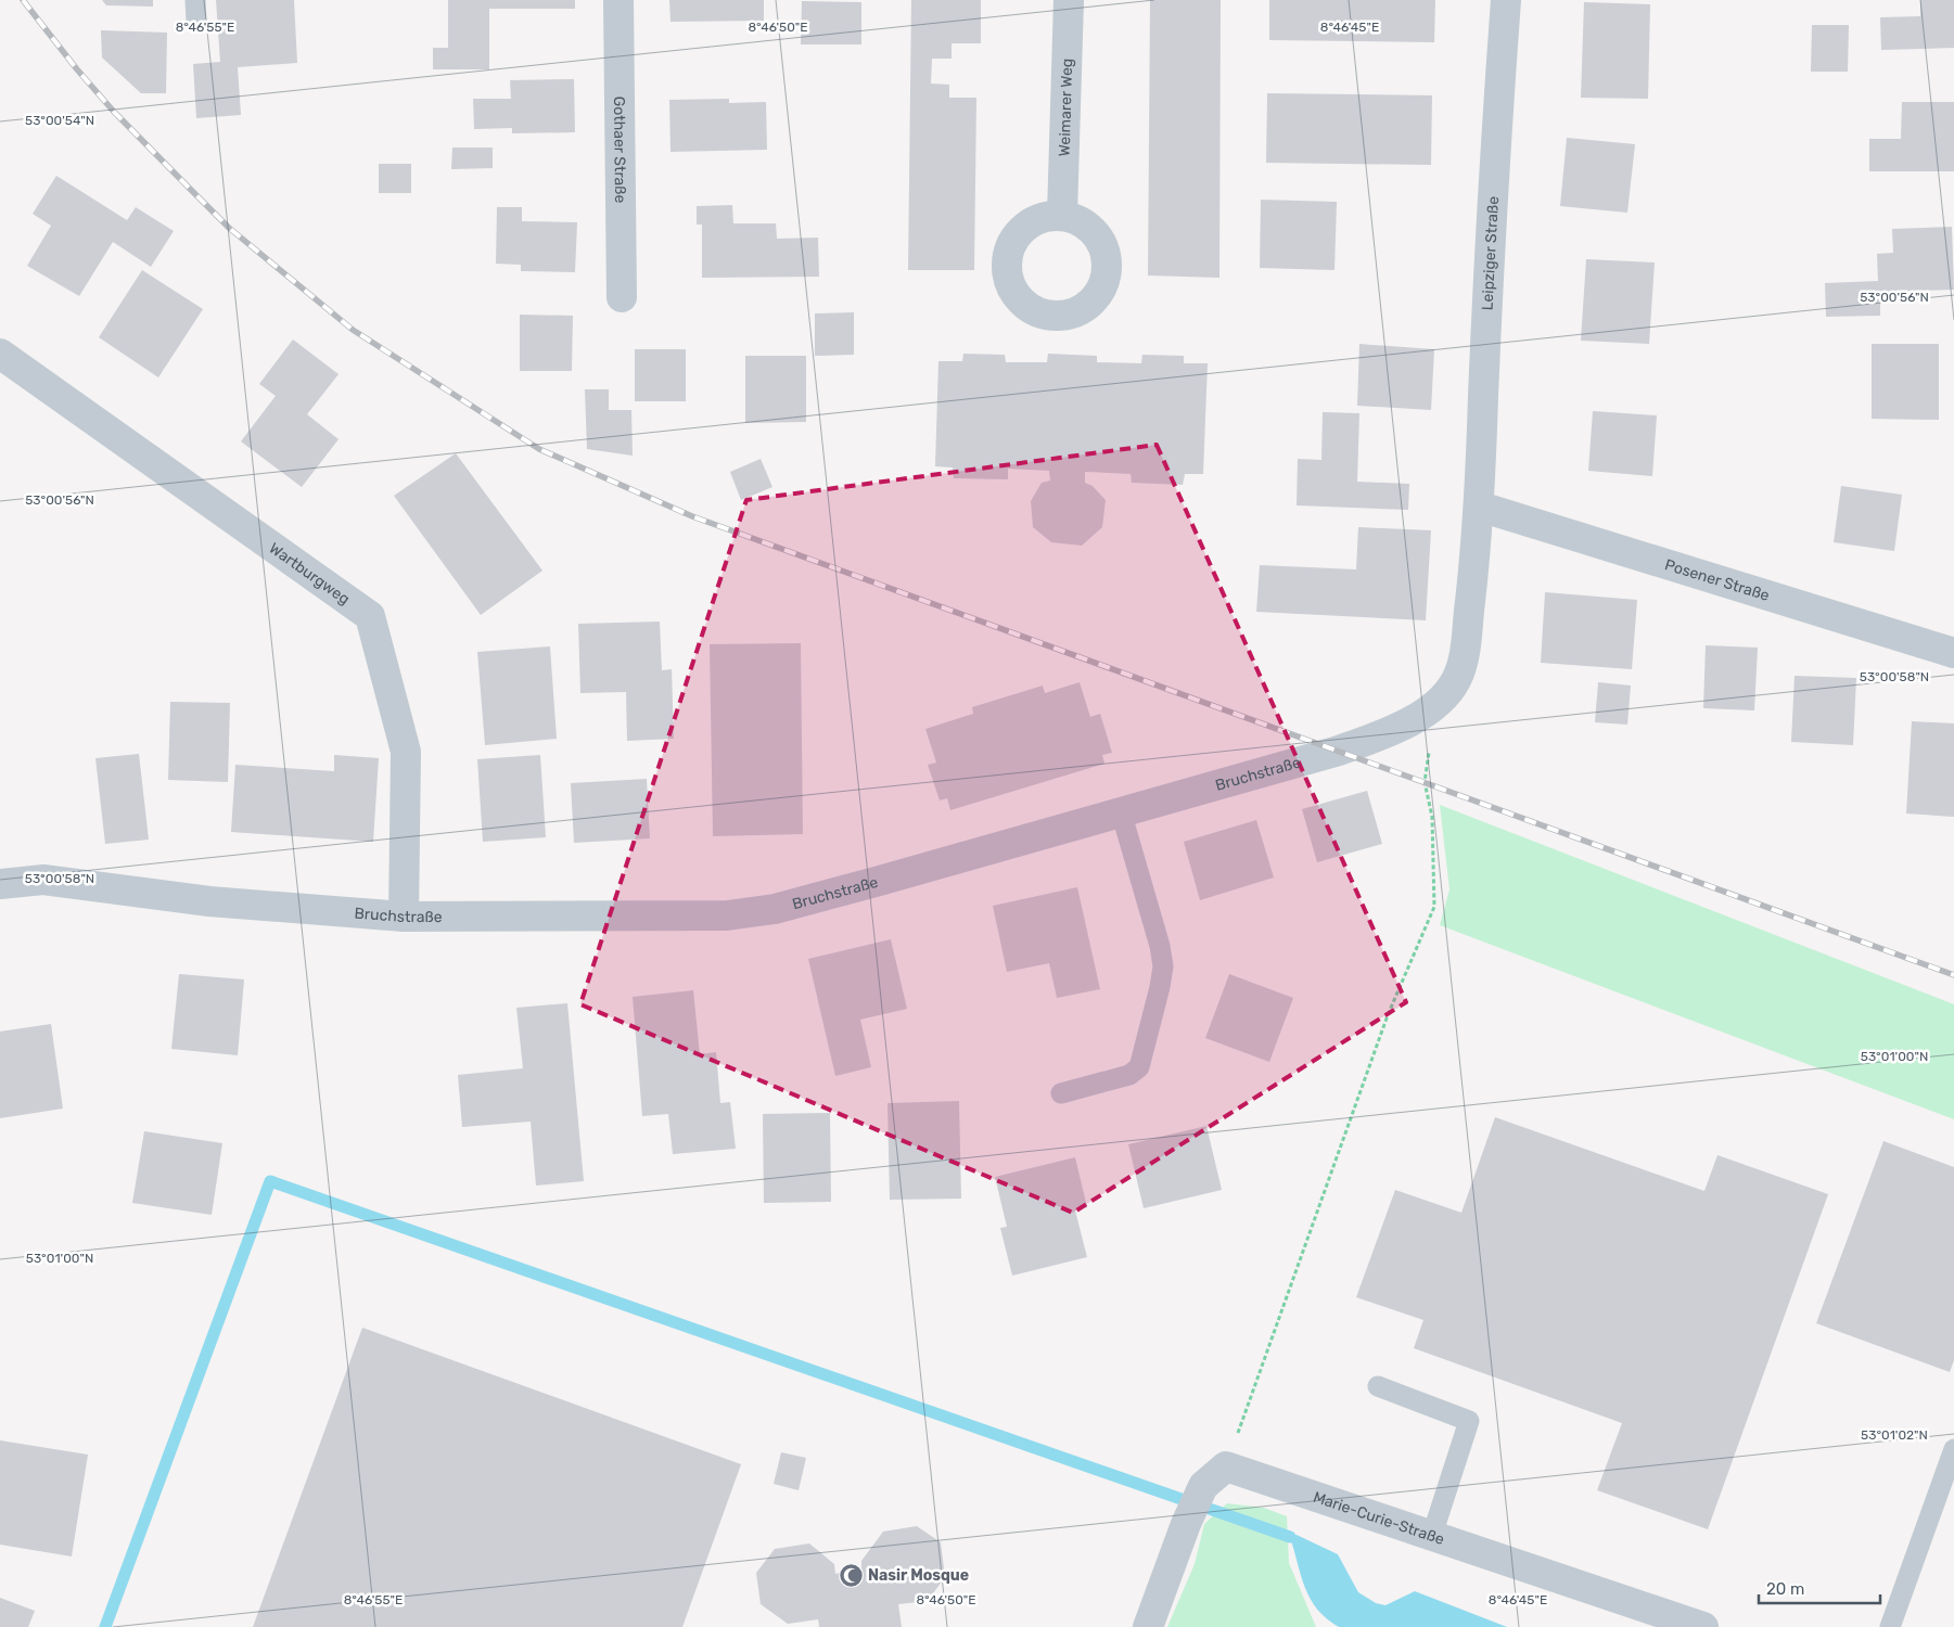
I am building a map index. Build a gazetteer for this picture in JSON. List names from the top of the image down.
{
  "streets": {
    "street": [
      "Weimarer Weg",
      "Gothaer Straße",
      "Leipziger Straße",
      "Wartburgweg",
      "Posener Straße",
      "Bruchstraße",
      "Marie-Curie-Straße"
    ]
  },
  "crossings": [
    ["Leipziger Straße", "Posener Straße"],
    ["Leipziger Straße", "Bruchstraße"],
    ["Wartburgweg", "Bruchstraße"],
    ["Posener Straße", "Bruchstraße"]
  ],
  "places": {
    "mosque": ["Nasir Mosque"]
  },
  "scale_bar": "20 m",
  "coordinates": [
    "8°46'55\"E",
    "8°46'50\"E",
    "8°46'45\"E",
    "53°00'54\"N",
    "53°00'56\"N",
    "53°00'58\"N",
    "53°01'00\"N",
    "53°01'02\"N"
  ]
}
